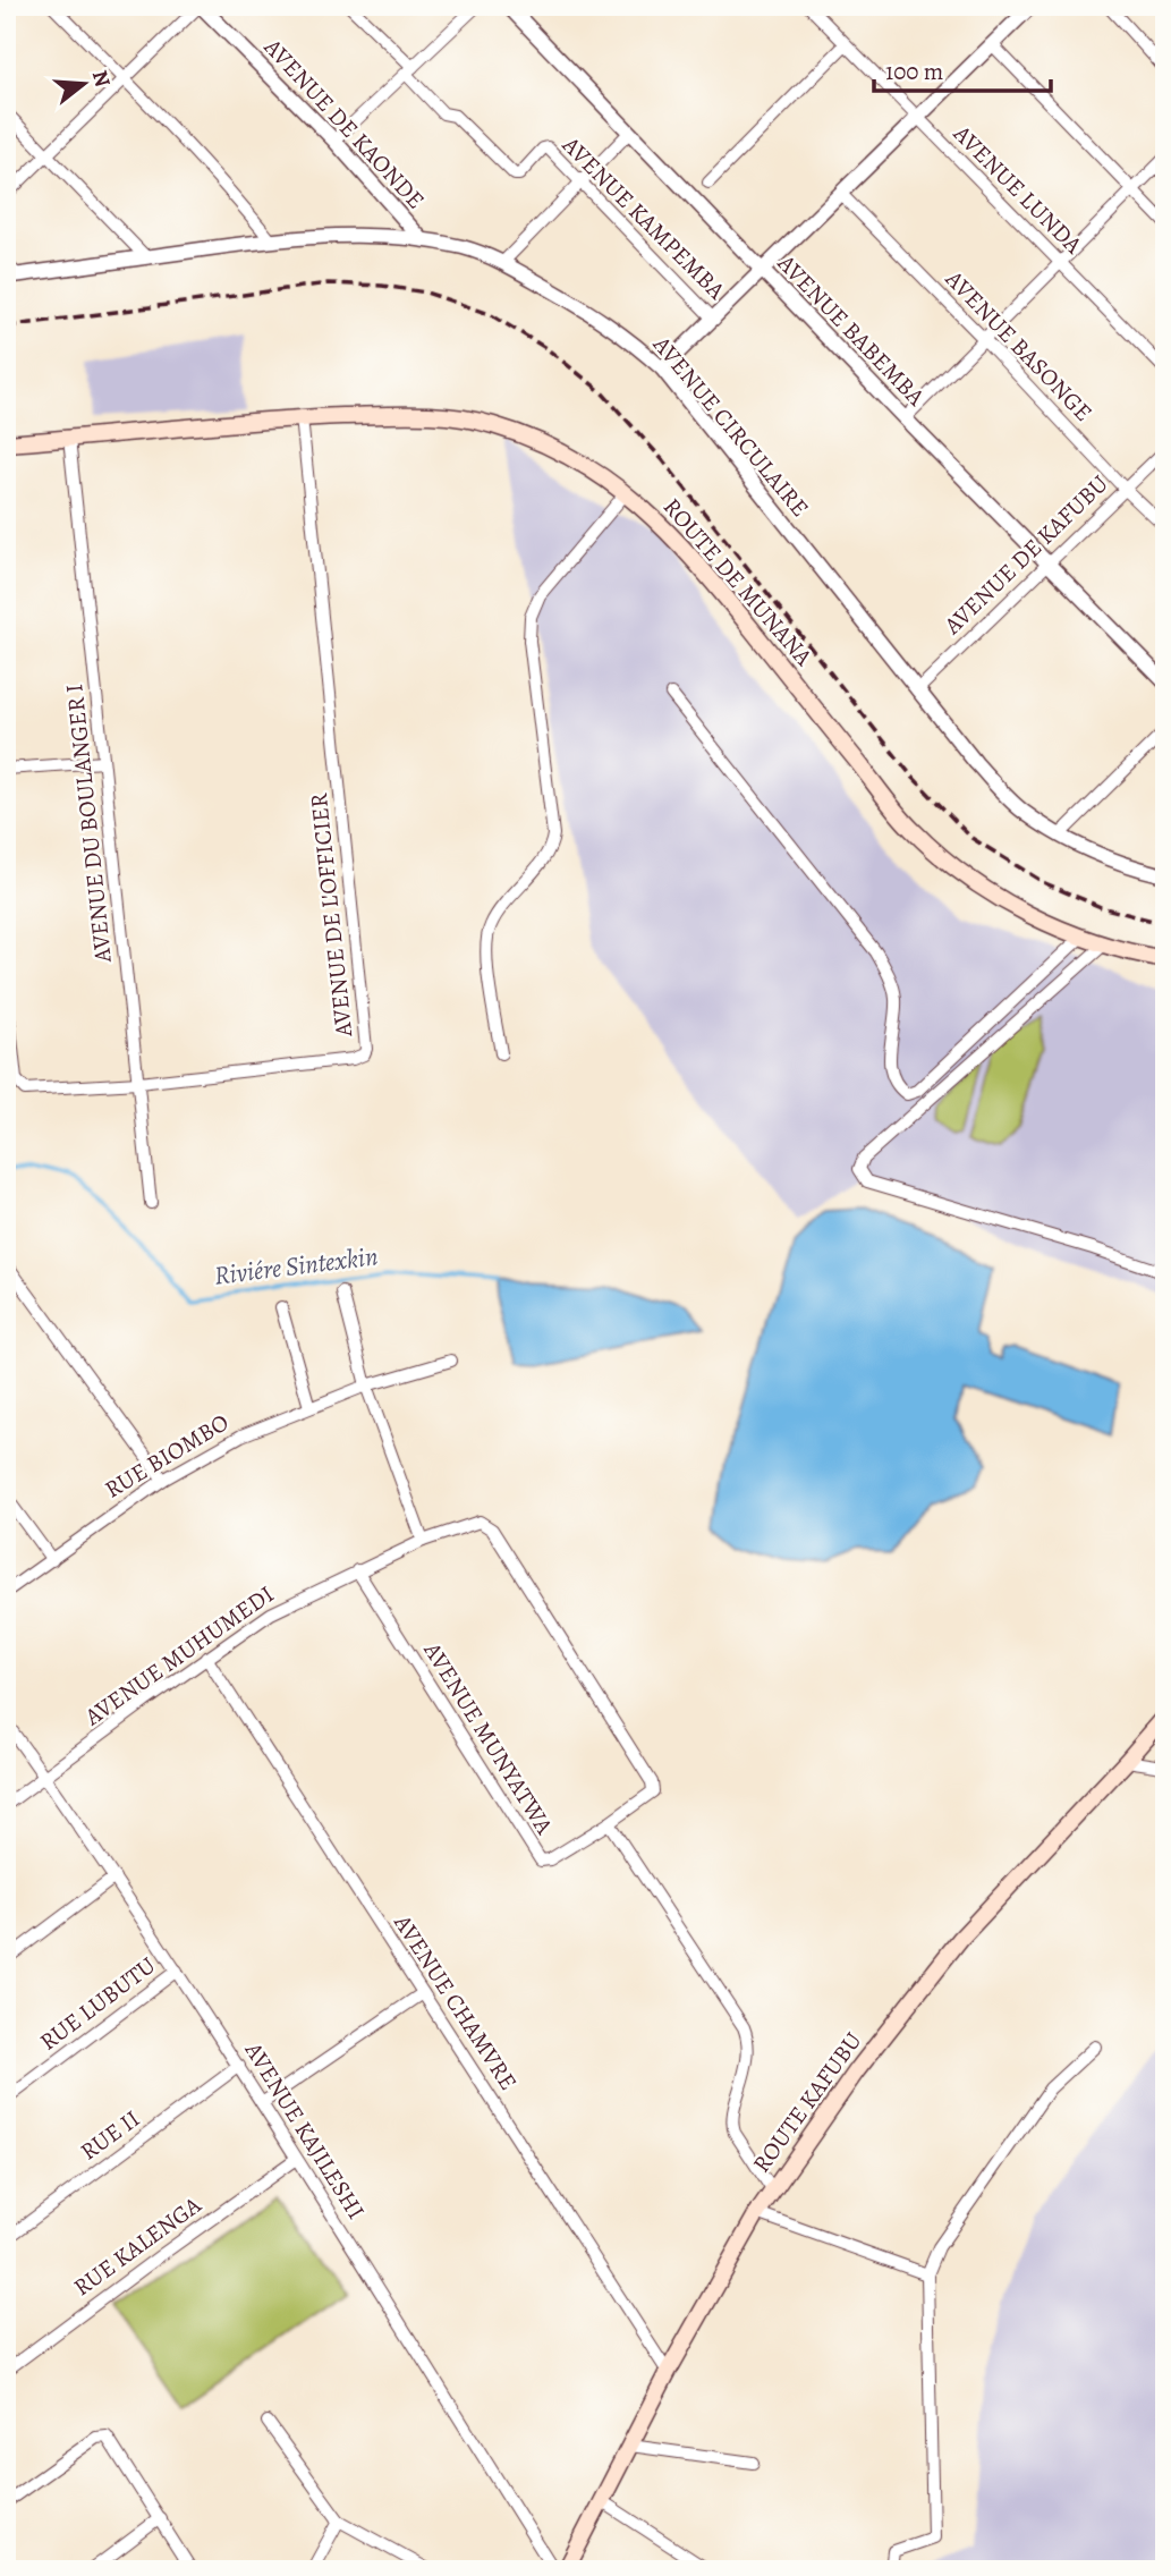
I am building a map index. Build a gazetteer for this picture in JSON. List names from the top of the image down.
{
  "streets": {
    "main road": ["ROUTE DE MUNANA", "ROUTE KAFUBU"],
    "street": [
      "AVENUE DE KAONDE",
      "AVENUE LUNDA",
      "AVENUE KAMPEMBA",
      "AVENUE BABEMBA",
      "AVENUE BASONGE",
      "AVENUE CIRCULAIRE",
      "AVENUE DE KAFUBU",
      "AVENUE DU BOULANGER I",
      "AVENUE DE L'OFFICIER",
      "RUE BIOMBO",
      "AVENUE MUHUMEDI",
      "AVENUE MUNYATWA",
      "AVENUE CHAMVRE",
      "RUE LUBUTU",
      "AVENUE KAJILESHI",
      "RUE II",
      "RUE KALENGA"
    ]
  },
  "crossings": [
    ["AVENUE DE KAONDE", "AVENUE CIRCULAIRE"],
    ["AVENUE BABEMBA", "AVENUE DE KAFUBU"],
    ["AVENUE BASONGE", "AVENUE DE KAFUBU"],
    ["AVENUE CIRCULAIRE", "AVENUE DE KAFUBU"],
    ["ROUTE DE MUNANA", "AVENUE DU BOULANGER I"],
    ["ROUTE DE MUNANA", "AVENUE DE L'OFFICIER"],
    ["AVENUE DU BOULANGER I", "AVENUE DE L'OFFICIER"],
    ["AVENUE MUHUMEDI", "AVENUE MUNYATWA"],
    ["AVENUE MUHUMEDI", "AVENUE CHAMVRE"],
    ["AVENUE MUHUMEDI", "AVENUE KAJILESHI"],
    ["AVENUE CHAMVRE", "ROUTE KAFUBU"],
    ["RUE LUBUTU", "AVENUE KAJILESHI"],
    ["AVENUE KAJILESHI", "RUE II"],
    ["AVENUE KAJILESHI", "RUE KALENGA"]
  ],
  "water": ["Riviére Sintexkin"],
  "scale_bar": "100 m",
  "north": "right"
}
